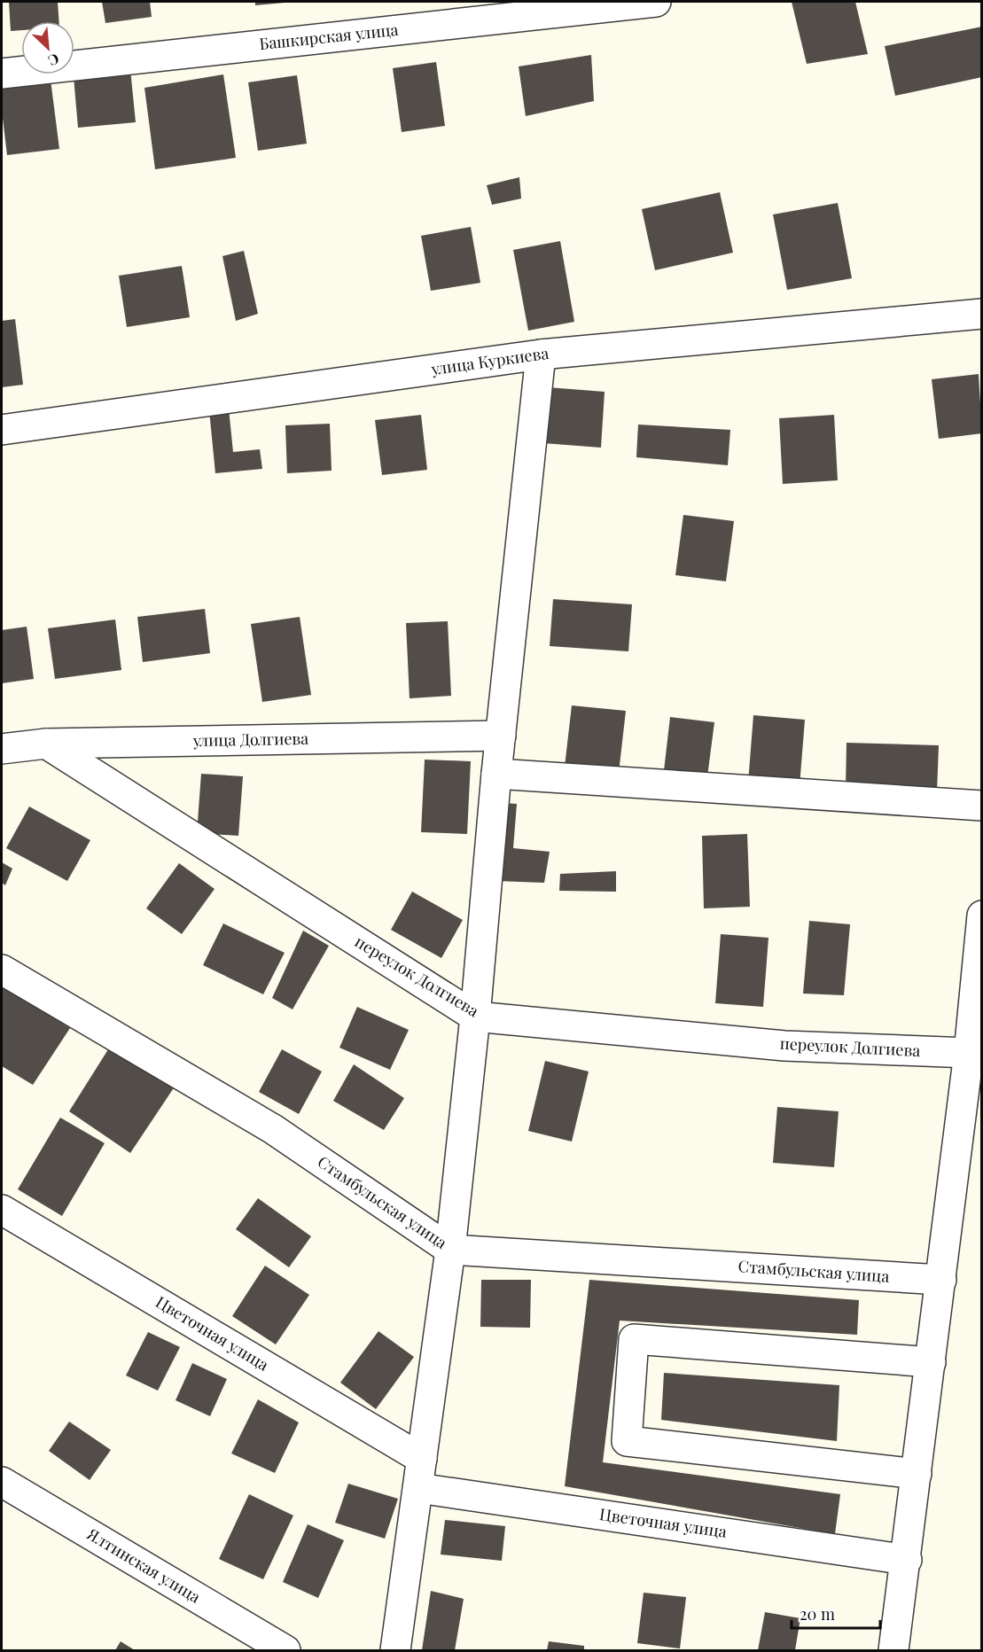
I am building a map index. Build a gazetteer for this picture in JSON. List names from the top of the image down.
{
  "streets": {
    "street": [
      "Башкирская улица",
      "улица Куркиева",
      "улица Долгиева",
      "переулок Долгиева",
      "Стамбульская улица",
      "Цветочная улица",
      "Ялтинская улица"
    ]
  },
  "crossings": [
    ["улица Долгиева", "переулок Долгиева"]
  ],
  "scale_bar": "20 m",
  "north": "bottom right"
}
